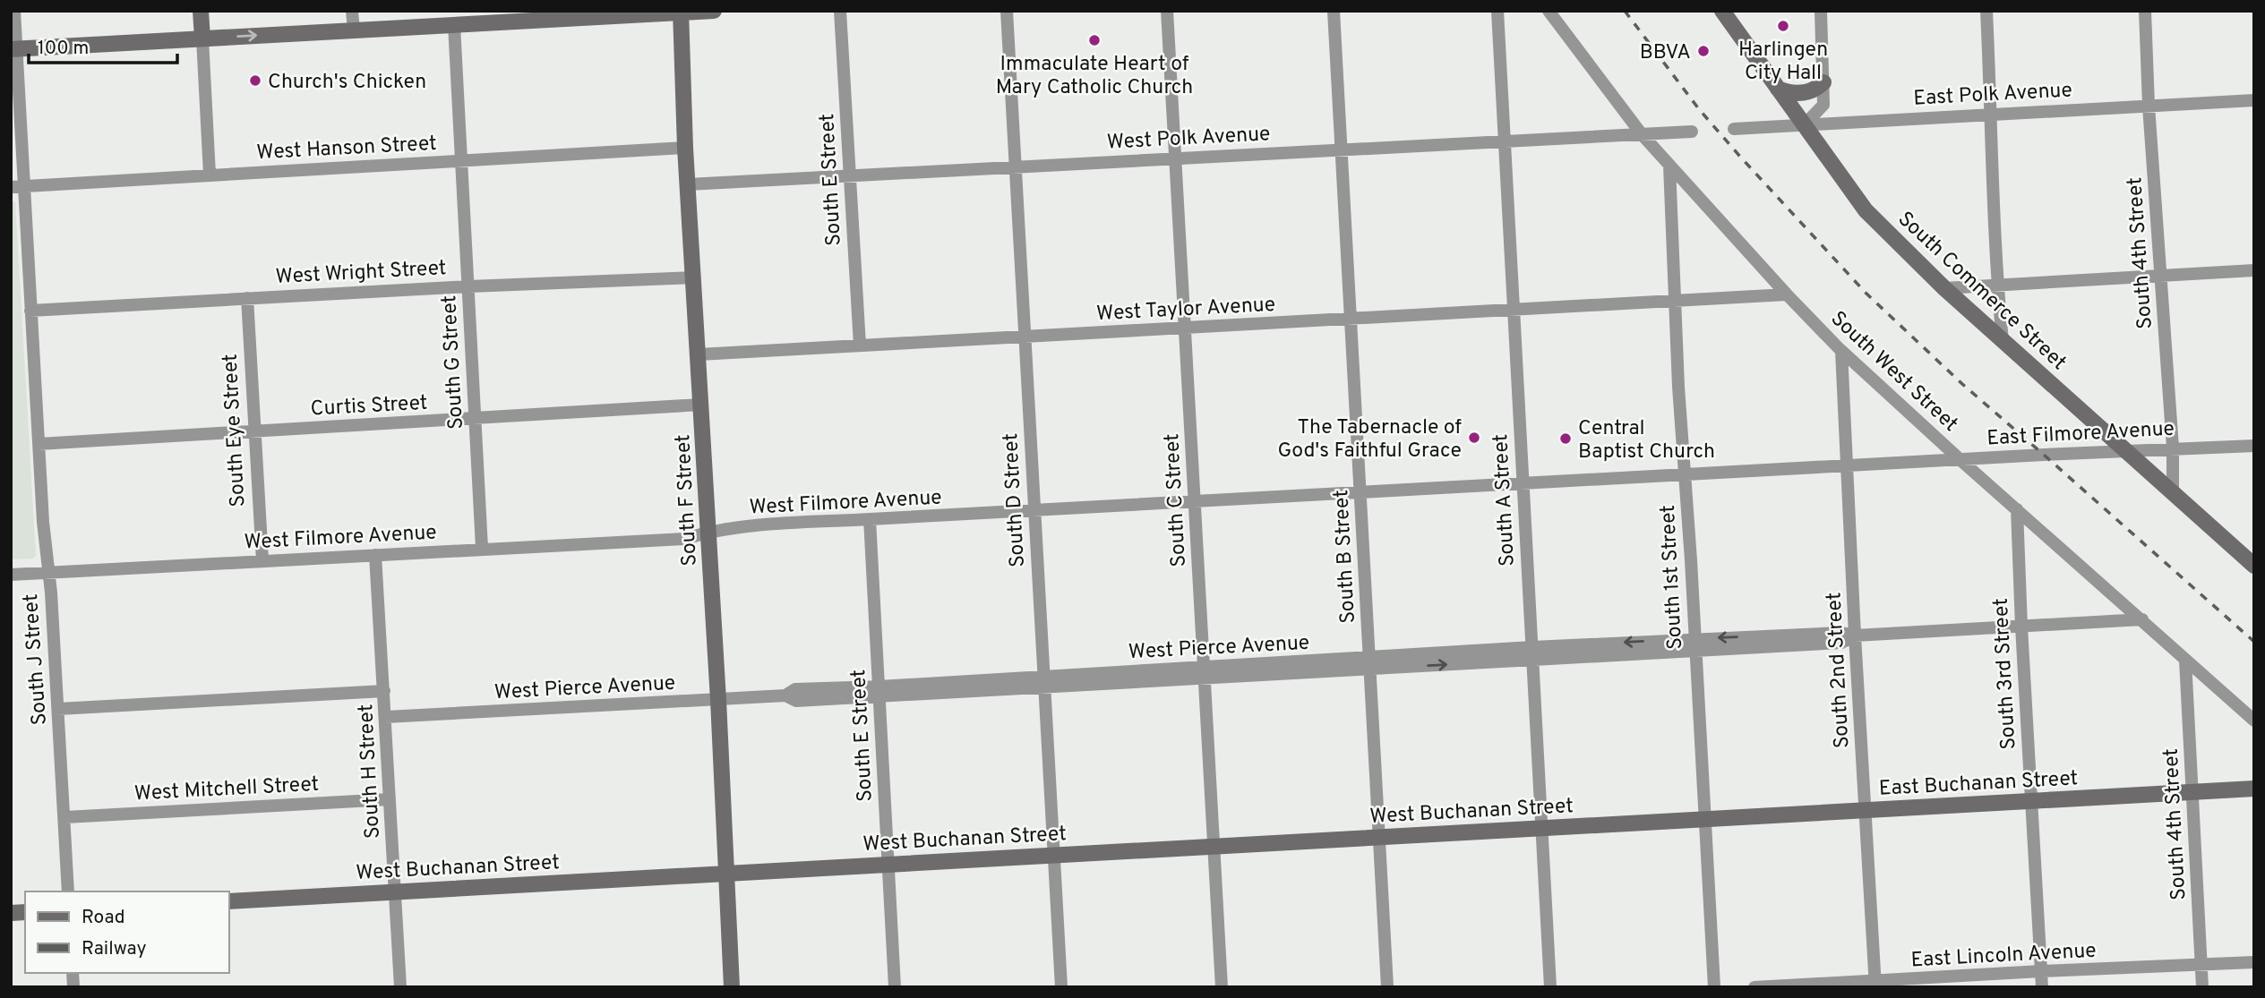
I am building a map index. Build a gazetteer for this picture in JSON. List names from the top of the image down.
{
  "streets": {
    "street": [
      "East Polk Avenue",
      "West Polk Avenue",
      "West Hanson Street",
      "South E Street",
      "South 4th Street",
      "West Wright Street",
      "South Commerce Street",
      "West Taylor Avenue",
      "South G Street",
      "South West Street",
      "Curtis Street",
      "South Eye Street",
      "East Filmore Avenue",
      "South F Street",
      "South D Street",
      "South C Street",
      "South A Street",
      "West Filmore Avenue",
      "South B Street",
      "South 1st Street",
      "West Pierce Avenue",
      "South J Street",
      "South 2nd Street",
      "South 3rd Street",
      "South H Street",
      "East Buchanan Street",
      "West Mitchell Street",
      "West Buchanan Street",
      "East Lincoln Avenue"
    ]
  },
  "crossings": [
    ["East Polk Avenue", "South 4th Street"],
    ["East Polk Avenue", "South Commerce Street"],
    ["West Polk Avenue", "South E Street"],
    ["West Polk Avenue", "South West Street"],
    ["West Polk Avenue", "South F Street"],
    ["West Polk Avenue", "South D Street"],
    ["West Polk Avenue", "South C Street"],
    ["West Polk Avenue", "South A Street"],
    ["West Polk Avenue", "South B Street"],
    ["West Hanson Street", "South G Street"],
    ["West Hanson Street", "South F Street"],
    ["West Hanson Street", "South J Street"],
    ["South E Street", "West Taylor Avenue"],
    ["South E Street", "West Filmore Avenue"],
    ["South E Street", "West Pierce Avenue"],
    ["South E Street", "West Buchanan Street"],
    ["South 4th Street", "South Commerce Street"],
    ["South 4th Street", "South West Street"],
    ["South 4th Street", "East Filmore Avenue"],
    ["South 4th Street", "East Buchanan Street"],
    ["South 4th Street", "East Lincoln Avenue"],
    ["West Wright Street", "South G Street"],
    ["West Wright Street", "South Eye Street"],
    ["West Wright Street", "South F Street"],
    ["West Wright Street", "South J Street"],
    ["South Commerce Street", "East Filmore Avenue"],
    ["West Taylor Avenue", "South West Street"],
    ["West Taylor Avenue", "South F Street"],
    ["West Taylor Avenue", "South D Street"],
    ["West Taylor Avenue", "South C Street"],
    ["West Taylor Avenue", "South A Street"],
    ["West Taylor Avenue", "South B Street"],
    ["West Taylor Avenue", "South 1st Street"],
    ["South G Street", "Curtis Street"],
    ["South G Street", "West Filmore Avenue"],
    ["South West Street", "East Filmore Avenue"],
    ["South West Street", "South 1st Street"],
    ["South West Street", "West Pierce Avenue"],
    ["South West Street", "South 2nd Street"],
    ["South West Street", "South 3rd Street"],
    ["Curtis Street", "South Eye Street"],
    ["Curtis Street", "South F Street"],
    ["Curtis Street", "South J Street"],
    ["South Eye Street", "West Filmore Avenue"],
    ["East Filmore Avenue", "West Filmore Avenue"],
    ["East Filmore Avenue", "South 1st Street"],
    ["East Filmore Avenue", "South 2nd Street"],
    ["South F Street", "West Filmore Avenue"],
    ["South F Street", "West Pierce Avenue"],
    ["South F Street", "West Buchanan Street"],
    ["South D Street", "West Filmore Avenue"],
    ["South D Street", "West Pierce Avenue"],
    ["South D Street", "West Buchanan Street"],
    ["South C Street", "West Filmore Avenue"],
    ["South C Street", "West Pierce Avenue"],
    ["South C Street", "West Buchanan Street"],
    ["South A Street", "West Filmore Avenue"],
    ["South A Street", "West Pierce Avenue"],
    ["South A Street", "West Buchanan Street"],
    ["West Filmore Avenue", "South B Street"],
    ["West Filmore Avenue", "South 1st Street"],
    ["West Filmore Avenue", "South J Street"],
    ["West Filmore Avenue", "South H Street"],
    ["South B Street", "West Pierce Avenue"],
    ["South B Street", "West Buchanan Street"],
    ["South 1st Street", "West Pierce Avenue"],
    ["South 1st Street", "East Buchanan Street"],
    ["South 1st Street", "West Buchanan Street"],
    ["West Pierce Avenue", "South 2nd Street"],
    ["West Pierce Avenue", "South 3rd Street"],
    ["West Pierce Avenue", "South H Street"],
    ["South J Street", "West Mitchell Street"],
    ["South 2nd Street", "East Buchanan Street"],
    ["South 2nd Street", "East Lincoln Avenue"],
    ["South 3rd Street", "East Buchanan Street"],
    ["South 3rd Street", "East Lincoln Avenue"],
    ["South H Street", "West Mitchell Street"],
    ["South H Street", "West Buchanan Street"],
    ["East Buchanan Street", "West Buchanan Street"]
  ],
  "places": [
    "Harlingen City Hall",
    "Immaculate Heart of Mary Catholic Church",
    "BBVA",
    "Church's Chicken",
    "The Tabernacle of God's Faithful Grace",
    "Central Baptist Church"
  ],
  "legend": ["Road", "Railway"],
  "scale_bar": "100 m"
}
